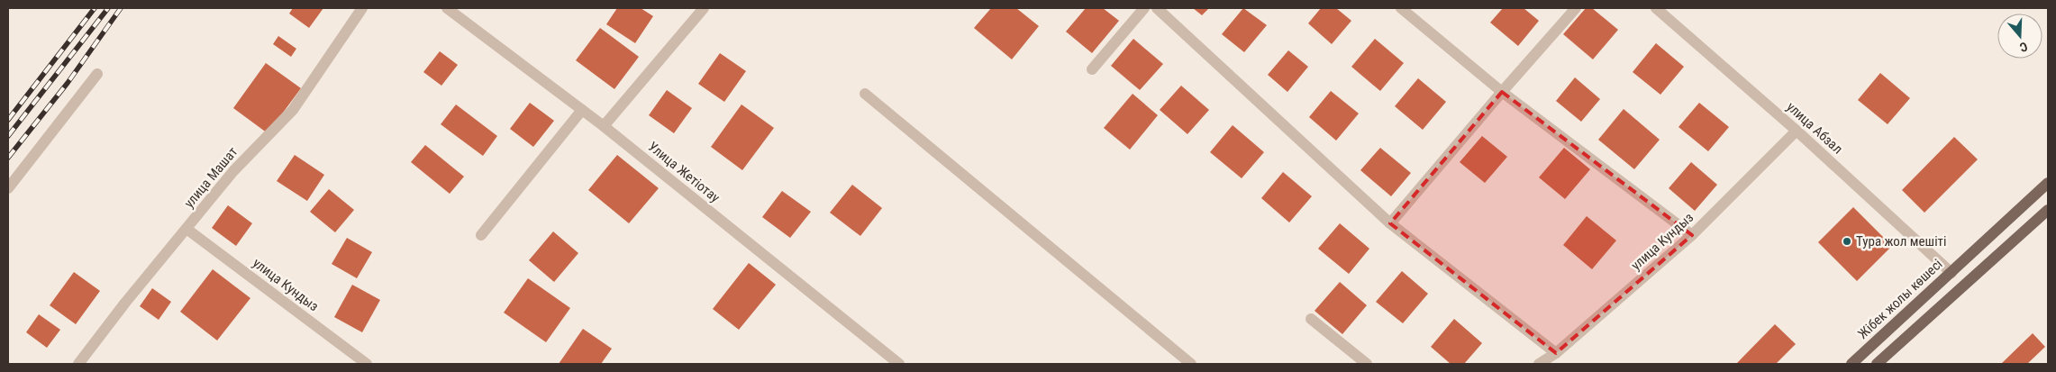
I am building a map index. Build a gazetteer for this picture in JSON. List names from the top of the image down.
{
  "streets": {
    "main road": ["Жібек жолы көшесі"],
    "street": [
      "улица Абзал",
      "Улица Жетіотау",
      "улица Машат",
      "улица Кундыз"
    ]
  },
  "crossings": [
    ["улица Абзал", "улица Кундыз"],
    ["улица Абзал", "Жібек жолы көшесі"],
    ["улица Машат", "улица Кундыз"]
  ],
  "places": ["Тура жол мешіті"],
  "north": "bottom"
}
